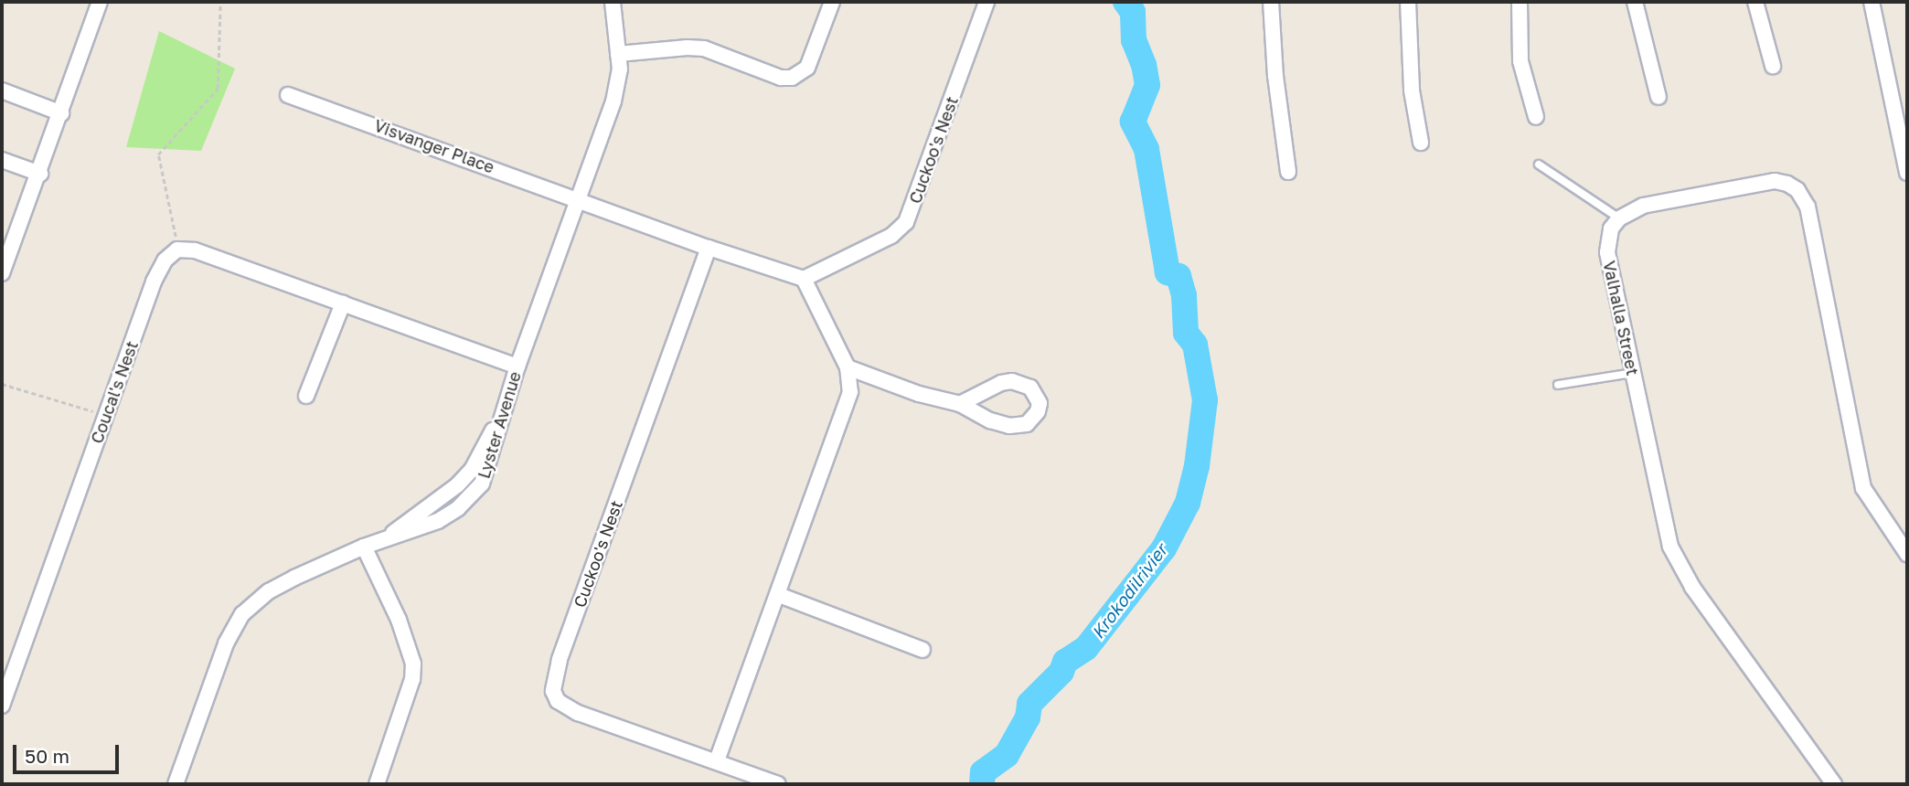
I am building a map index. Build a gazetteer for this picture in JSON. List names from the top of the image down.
{
  "streets": {
    "street": [
      "Visvanger Place",
      "Cuckoo's Nest",
      "Valhalla Street",
      "Coucal's Nest",
      "Lyster Avenue"
    ]
  },
  "crossings": [
    ["Visvanger Place", "Lyster Avenue"]
  ],
  "water": ["Krokodilrivier"],
  "scale_bar": "50 m"
}
